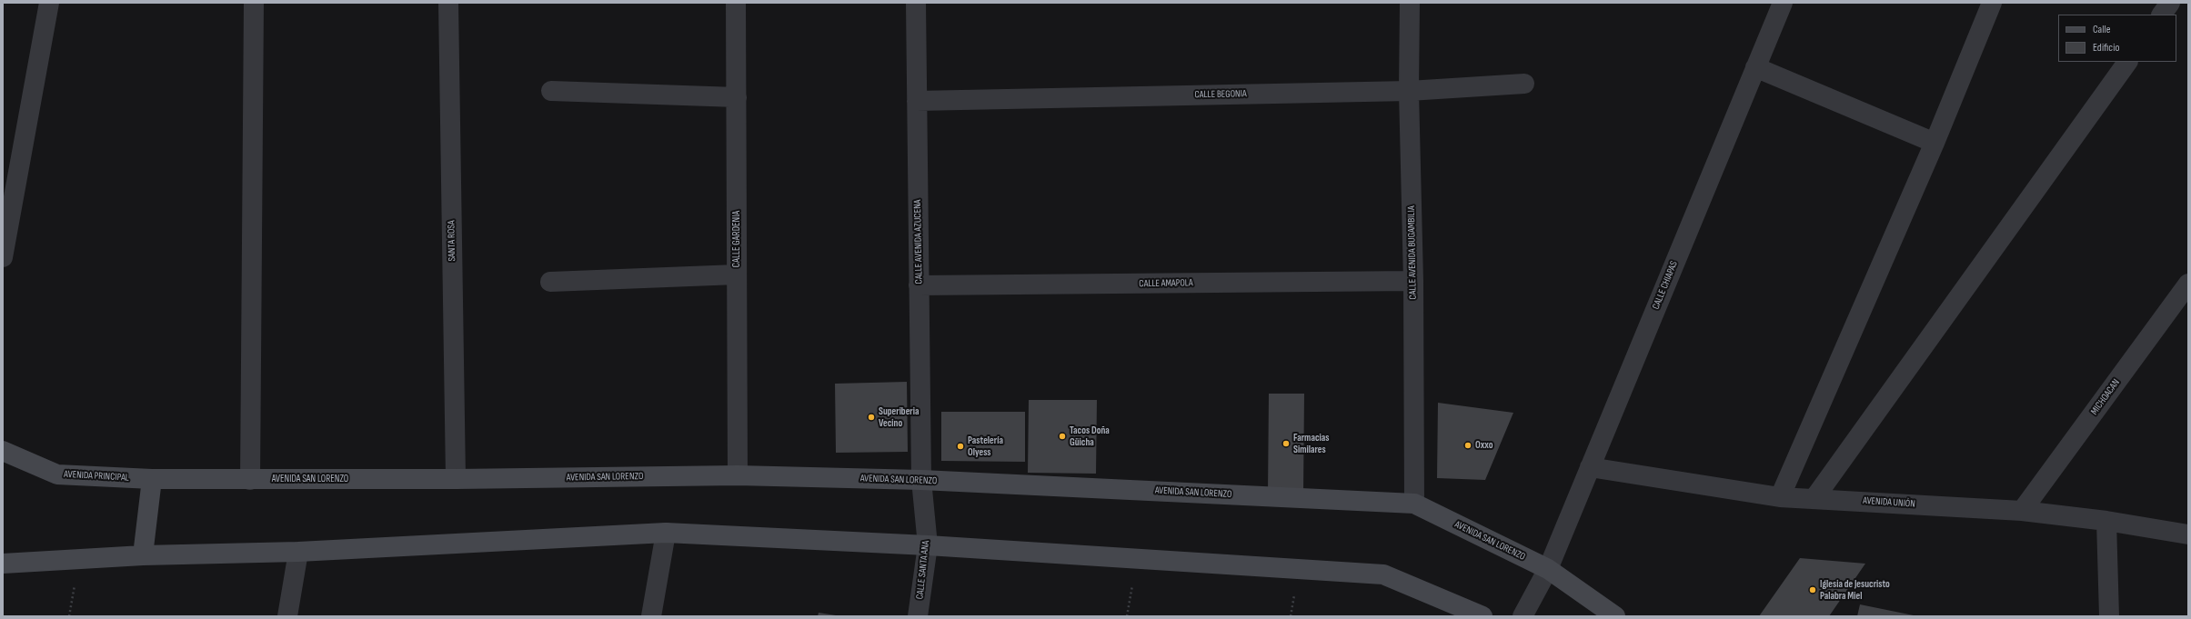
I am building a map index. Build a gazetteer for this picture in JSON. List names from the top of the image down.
{
  "streets": {
    "street": [
      "CALLE BEGONIA",
      "CALLE GARDENIA",
      "SANTA ROSA",
      "CALLE AVENIDA AZUCENA",
      "CALLE AVENIDA BUGAMBILIA",
      "CALLE AMAPOLA",
      "CALLE CHIAPAS",
      "MICHOACAN",
      "AVENIDA PRINCIPAL",
      "AVENIDA SAN LORENZO",
      "AVENIDA UNIÓN",
      "CALLE SANTA ANA"
    ]
  },
  "crossings": [
    ["CALLE BEGONIA", "CALLE AVENIDA AZUCENA"],
    ["CALLE BEGONIA", "CALLE AVENIDA BUGAMBILIA"],
    ["CALLE GARDENIA", "AVENIDA SAN LORENZO"],
    ["SANTA ROSA", "AVENIDA SAN LORENZO"],
    ["CALLE AVENIDA AZUCENA", "CALLE AMAPOLA"],
    ["CALLE AVENIDA AZUCENA", "AVENIDA SAN LORENZO"],
    ["CALLE AVENIDA AZUCENA", "CALLE SANTA ANA"],
    ["CALLE AVENIDA BUGAMBILIA", "CALLE AMAPOLA"],
    ["CALLE AVENIDA BUGAMBILIA", "AVENIDA SAN LORENZO"],
    ["CALLE CHIAPAS", "AVENIDA SAN LORENZO"],
    ["CALLE CHIAPAS", "AVENIDA UNIÓN"],
    ["MICHOACAN", "AVENIDA UNIÓN"],
    ["AVENIDA PRINCIPAL", "AVENIDA SAN LORENZO"],
    ["AVENIDA SAN LORENZO", "CALLE SANTA ANA"]
  ],
  "places": [
    "Superiberia Vecino",
    "Tacos Doña Güicha",
    "Farmacias Similares",
    "Oxxo",
    "Pastelería Olyess",
    "Iglesia de Jesucristo Palabra Miel"
  ],
  "legend": ["Calle", "Edificio"]
}
